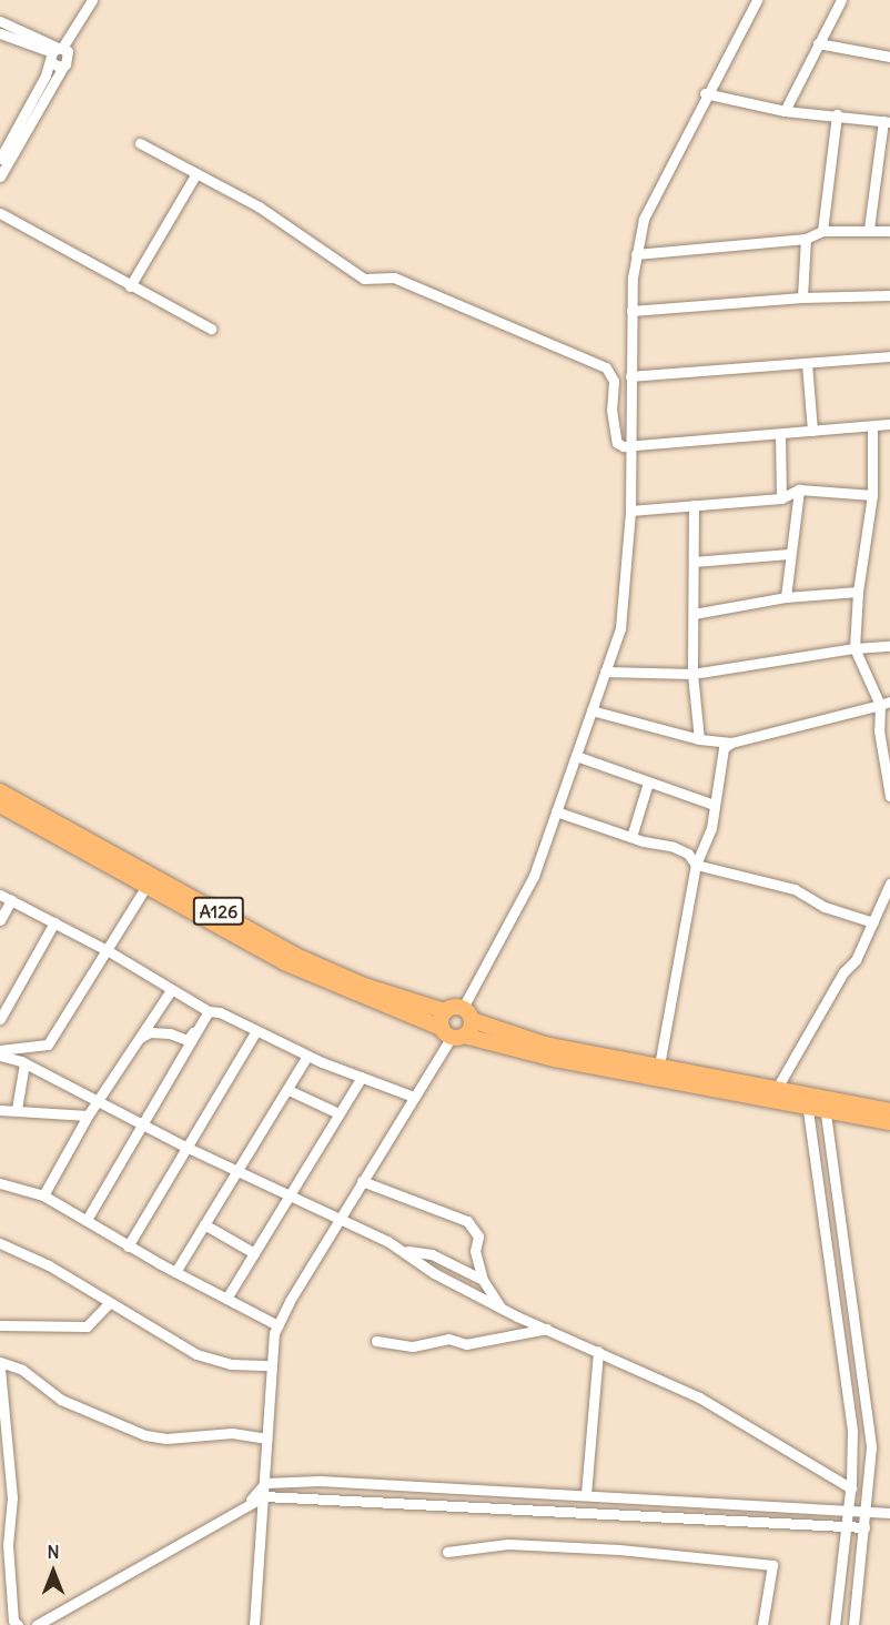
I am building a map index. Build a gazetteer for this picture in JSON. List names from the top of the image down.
{
  "streets": {
    "highway": ["A126"]
  },
  "north": "top"
}
